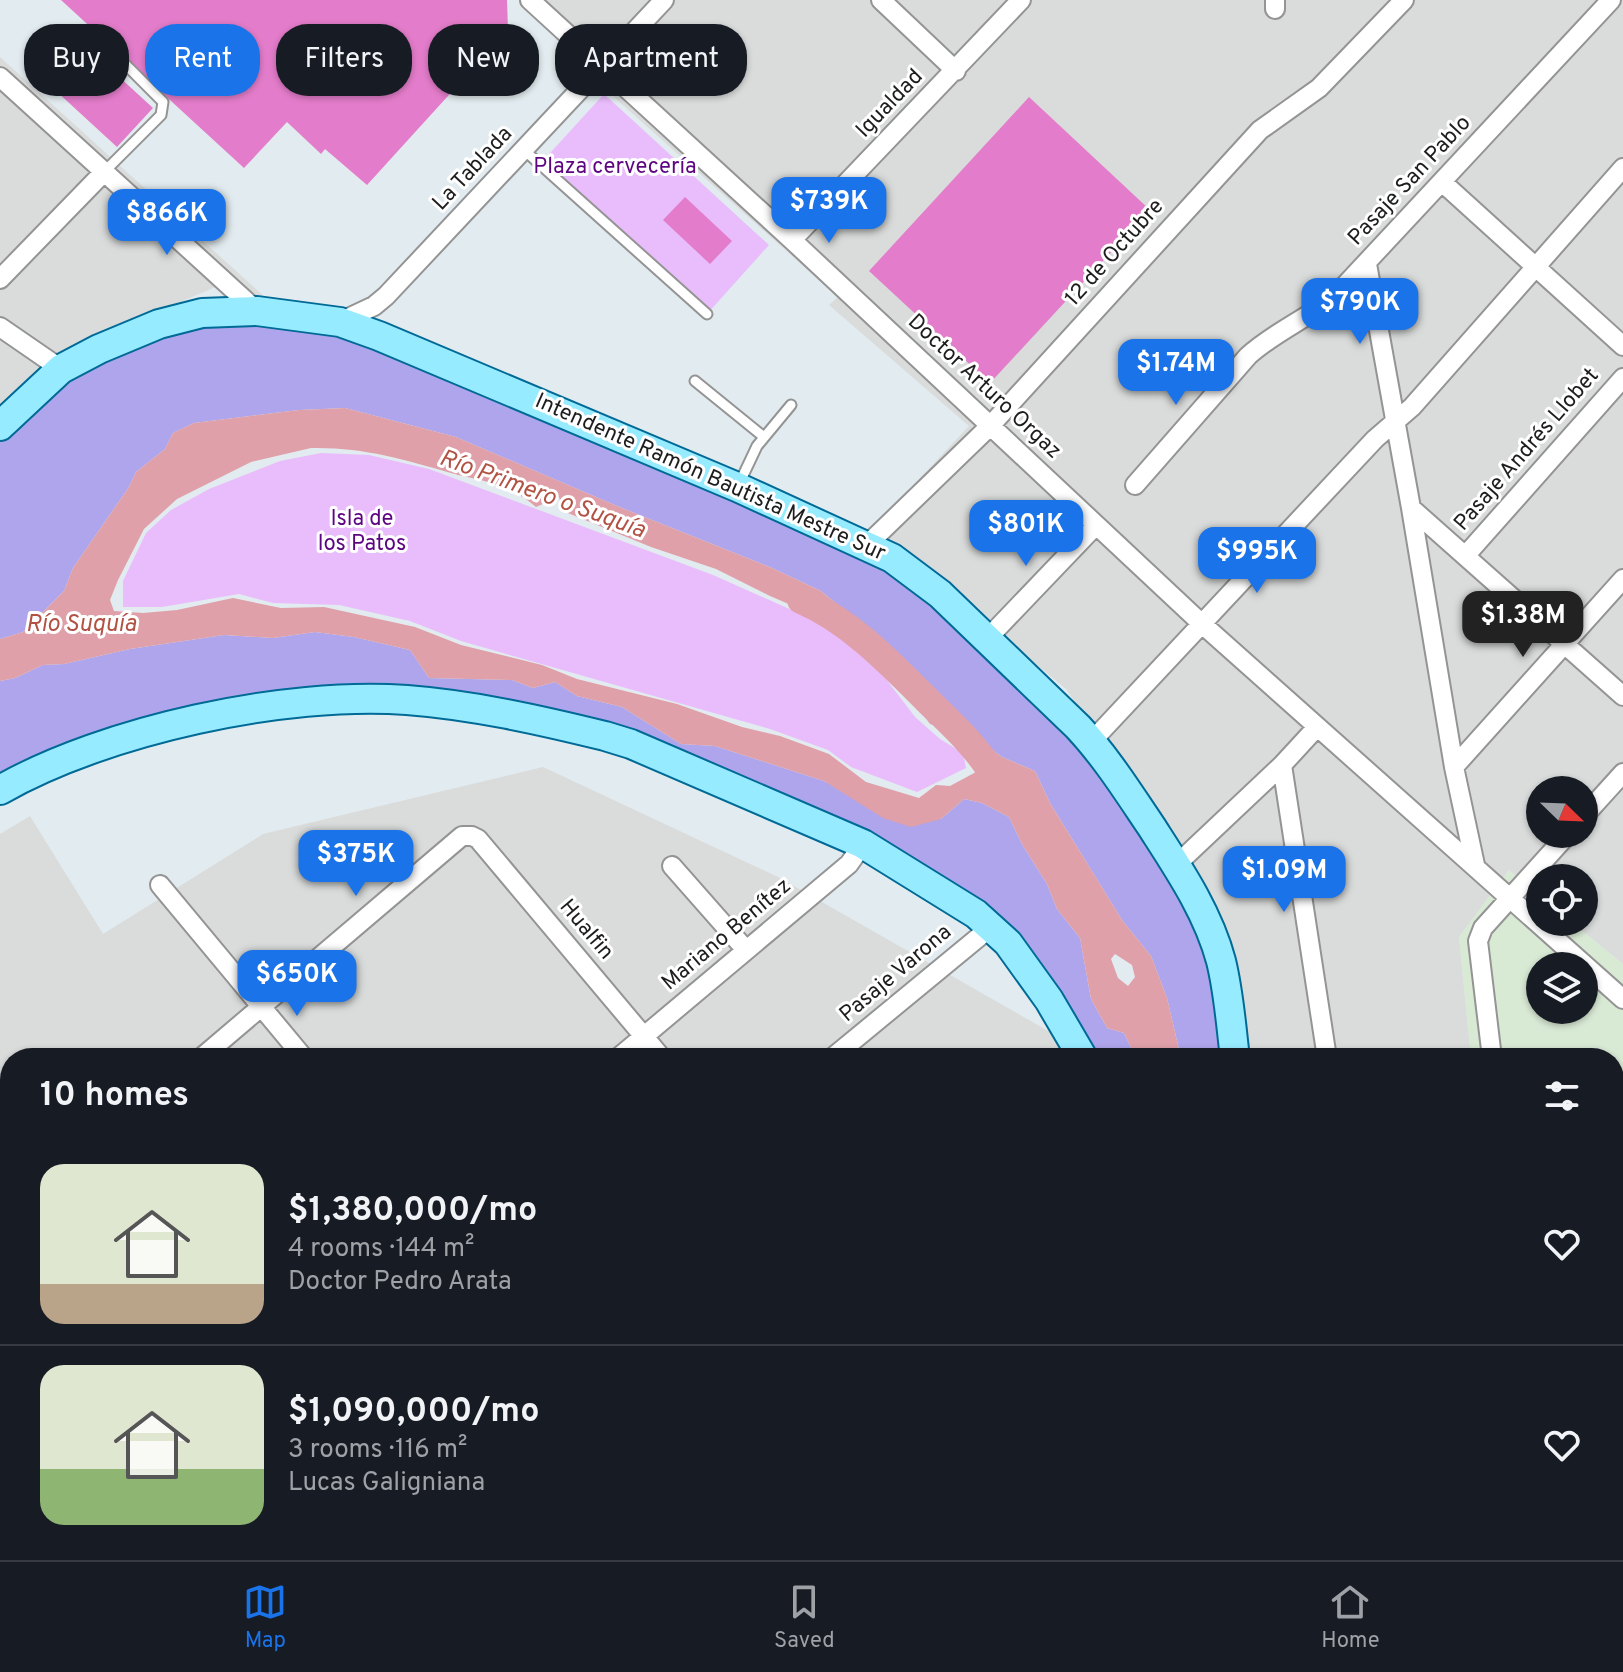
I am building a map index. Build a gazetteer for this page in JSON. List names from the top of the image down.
{
  "streets": {
    "main road": ["Intendente Ramón Bautista Mestre Sur"],
    "street": [
      "Igualdad",
      "La Tablada",
      "Pasaje San Pablo",
      "12 de Octubre",
      "Doctor Arturo Orgaz",
      "Pasaje Andrés Llobet",
      "Hualfin",
      "Mariano Benítez",
      "Pasaje Varona"
    ]
  },
  "crossings": [
    ["Igualdad", "Doctor Arturo Orgaz"],
    ["La Tablada", "Intendente Ramón Bautista Mestre Sur"],
    ["12 de Octubre", "Doctor Arturo Orgaz"],
    ["12 de Octubre", "Intendente Ramón Bautista Mestre Sur"],
    ["Hualfin", "Mariano Benítez"]
  ],
  "water": ["Río Primero o Suquía", "Río Suquía"],
  "parks": ["Plaza cervecería", "Isla de los Patos"],
  "north": "bottom right",
  "page": {
    "chip": [
      "Buy",
      "Rent",
      "Filters",
      "New",
      "Apartment"
    ],
    "price": [
      "$739K",
      "$866K",
      "$790K",
      "$1.74M",
      "$801K",
      "$995K",
      "$1.38M",
      "$375K",
      "$1.09M",
      "$650K"
    ],
    "heading": "10 homes",
    "list": [
      {
        "name": "$1,380,000/mo",
        "note": "4 rooms · 144 m² · Doctor Pedro Arata"
      },
      {
        "name": "$1,090,000/mo",
        "note": "3 rooms · 116 m² · Lucas Galigniana"
      }
    ],
    "tabs": ["Map", "Saved", "Home"]
  }
}
